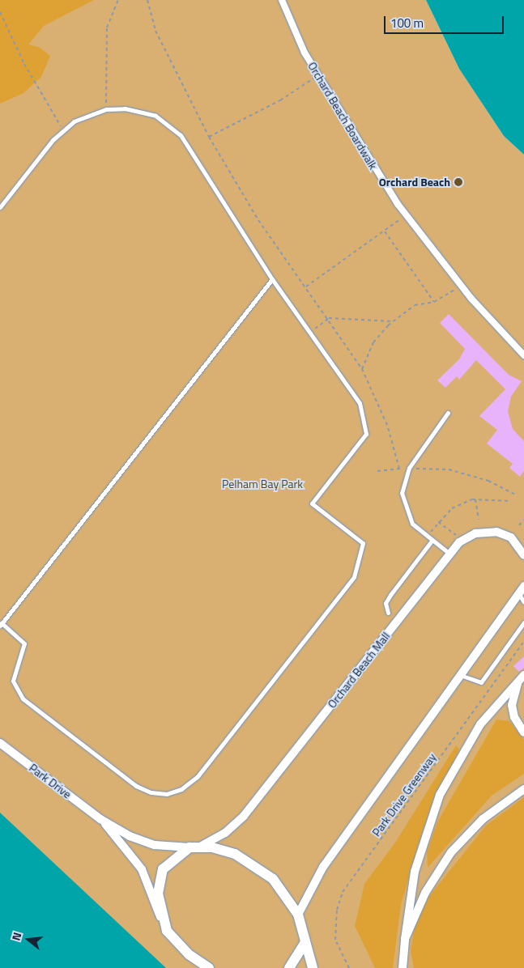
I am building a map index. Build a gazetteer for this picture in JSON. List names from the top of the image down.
{
  "streets": {
    "street": ["Orchard Beach Boardwalk", "Orchard Beach Mall", "Park Drive"],
    "path": ["Park Drive Greenway"]
  },
  "crossings": [
    ["Orchard Beach Mall", "Park Drive"]
  ],
  "parks": ["Pelham Bay Park"],
  "places": ["Orchard Beach"],
  "scale_bar": "100 m",
  "north": "left"
}
